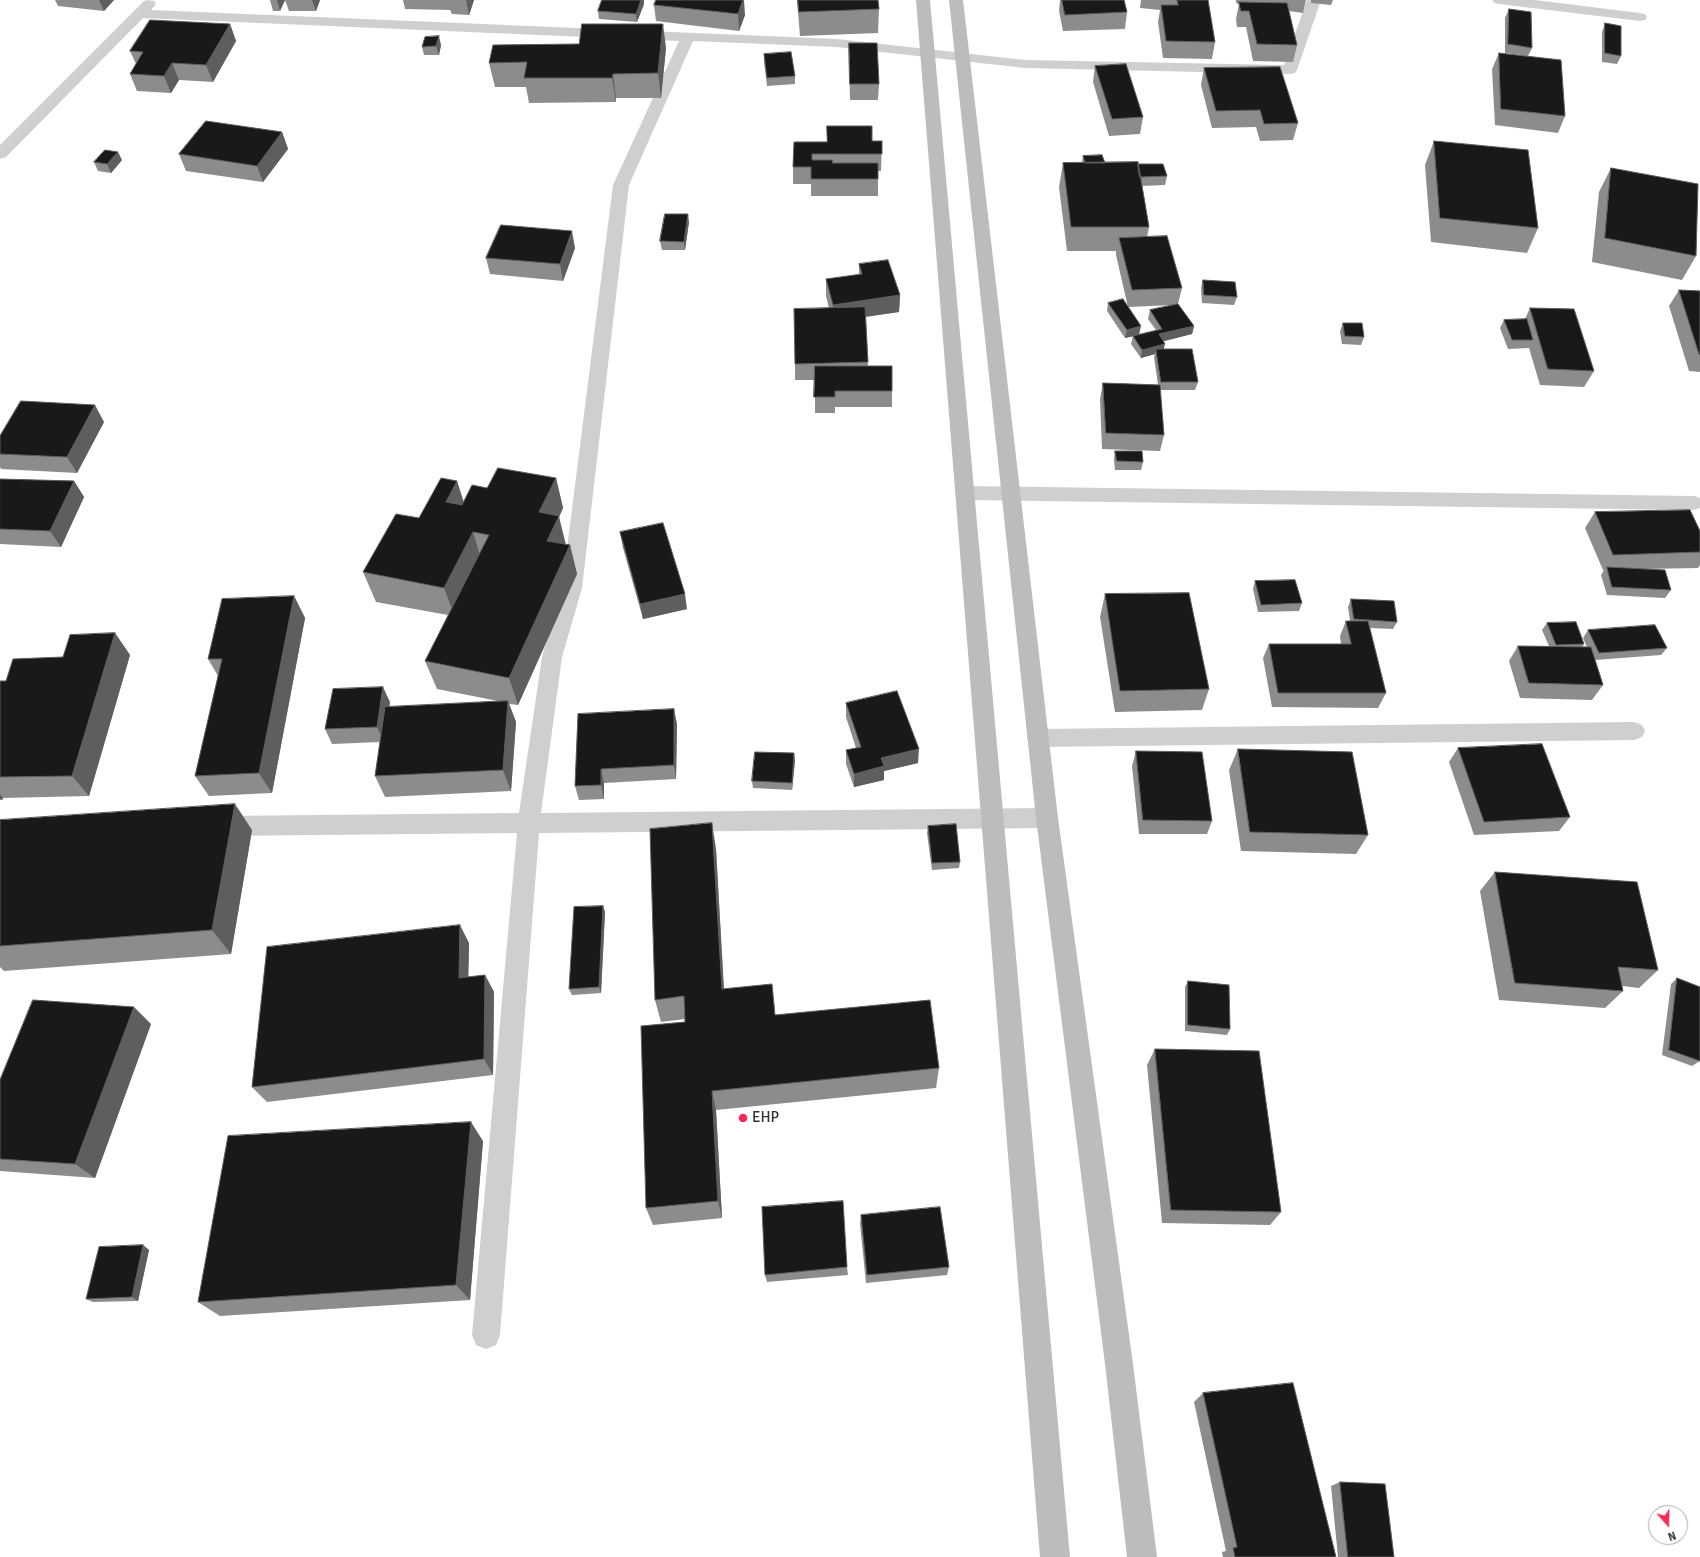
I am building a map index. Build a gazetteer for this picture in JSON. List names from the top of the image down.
{
  "places": ["EHP"],
  "north": "bottom"
}
